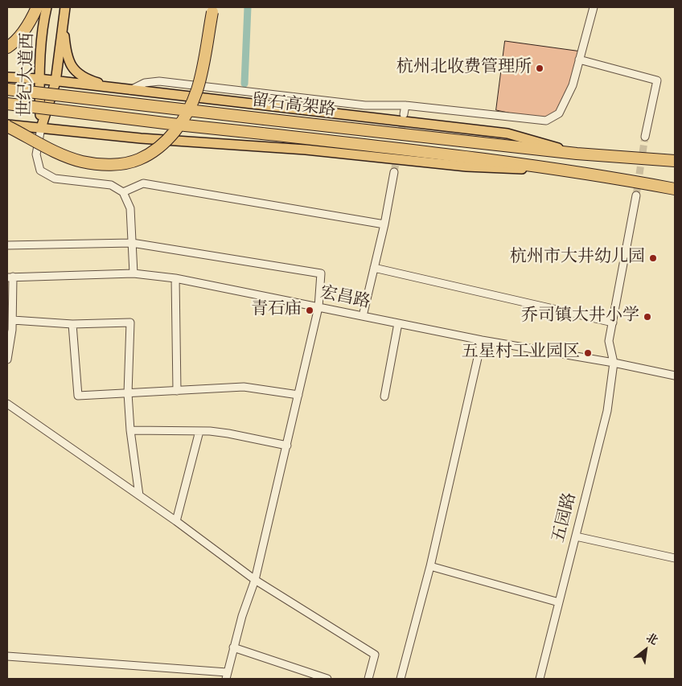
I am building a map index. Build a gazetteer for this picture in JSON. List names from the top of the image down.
{
  "streets": {
    "highway": ["留石高架路"],
    "main road": ["世纪大道西"],
    "street": ["宏昌路", "五园路"]
  },
  "crossings": [
    ["宏昌路", "五园路"]
  ],
  "places": [
    "杭州北收费管理所",
    "杭州市大井幼儿园",
    "青石庙",
    "乔司镇大井小学",
    "五星村工业园区"
  ],
  "north": "top right"
}
